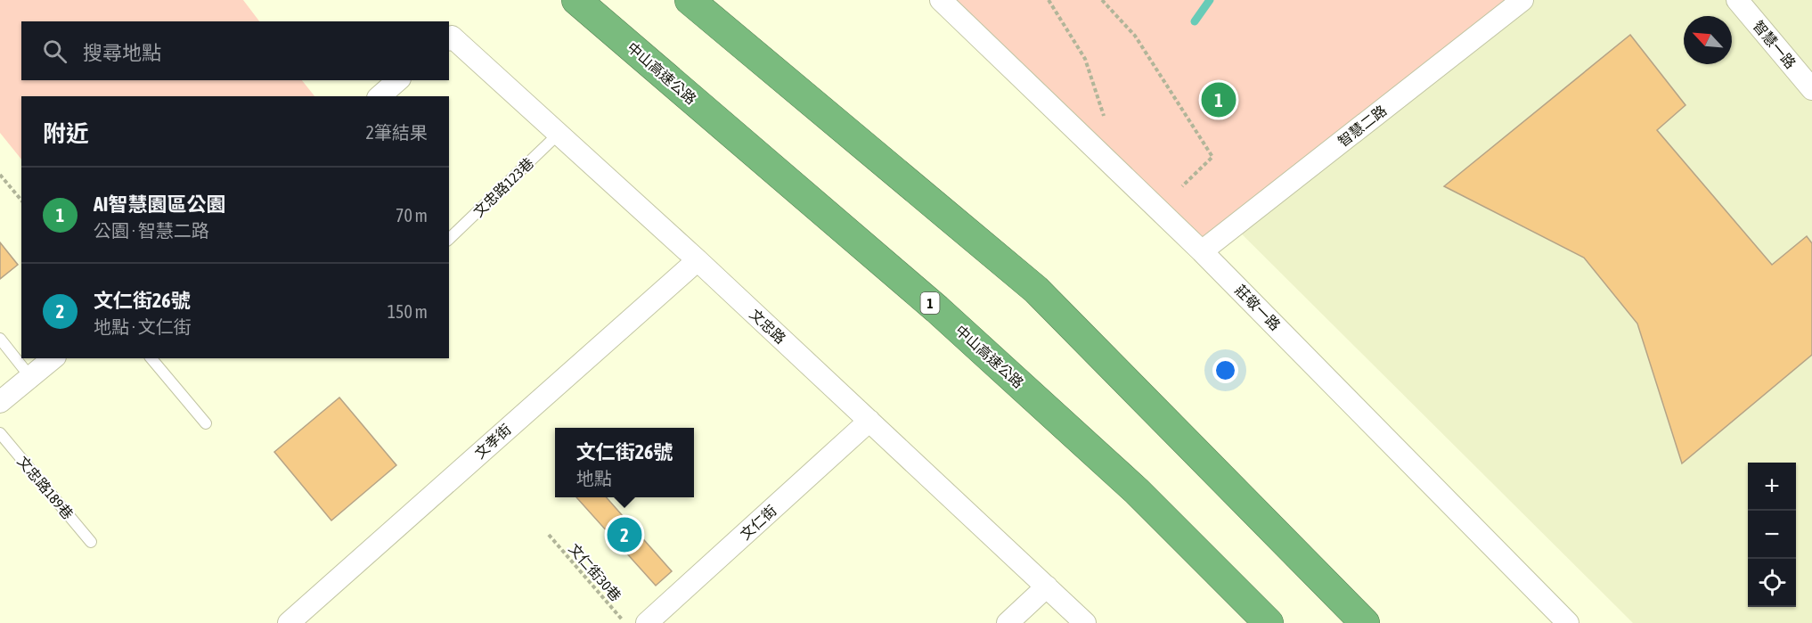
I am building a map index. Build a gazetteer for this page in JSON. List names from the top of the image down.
{
  "streets": {
    "highway": ["中山高速公路", "1"],
    "street": [
      "智慧一路",
      "智慧二路",
      "莊敬一路",
      "文忠路",
      "文孝街",
      "文仁街"
    ],
    "lane": ["文忠路123巷", "文忠路189巷"],
    "path": ["文仁街30巷"]
  },
  "crossings": [
    ["智慧二路", "莊敬一路"],
    ["文忠路123巷", "文忠路"],
    ["文忠路", "文孝街"],
    ["文忠路", "文仁街"]
  ],
  "north": "top left",
  "page": {
    "search": "搜尋地點",
    "pins": ["1", "2"],
    "heading": ["附近", "2筆結果"],
    "list": [
      {
        "mark": "1",
        "name": "AI智慧園區公園",
        "note": "公園 · 智慧二路",
        "value": "70 m"
      },
      {
        "mark": "2",
        "name": "文仁街26號",
        "note": "地點 · 文仁街",
        "value": "150 m"
      }
    ],
    "popup": ["文仁街26號", "地點"],
    "map_buttons": ["+", "−"]
  }
}
